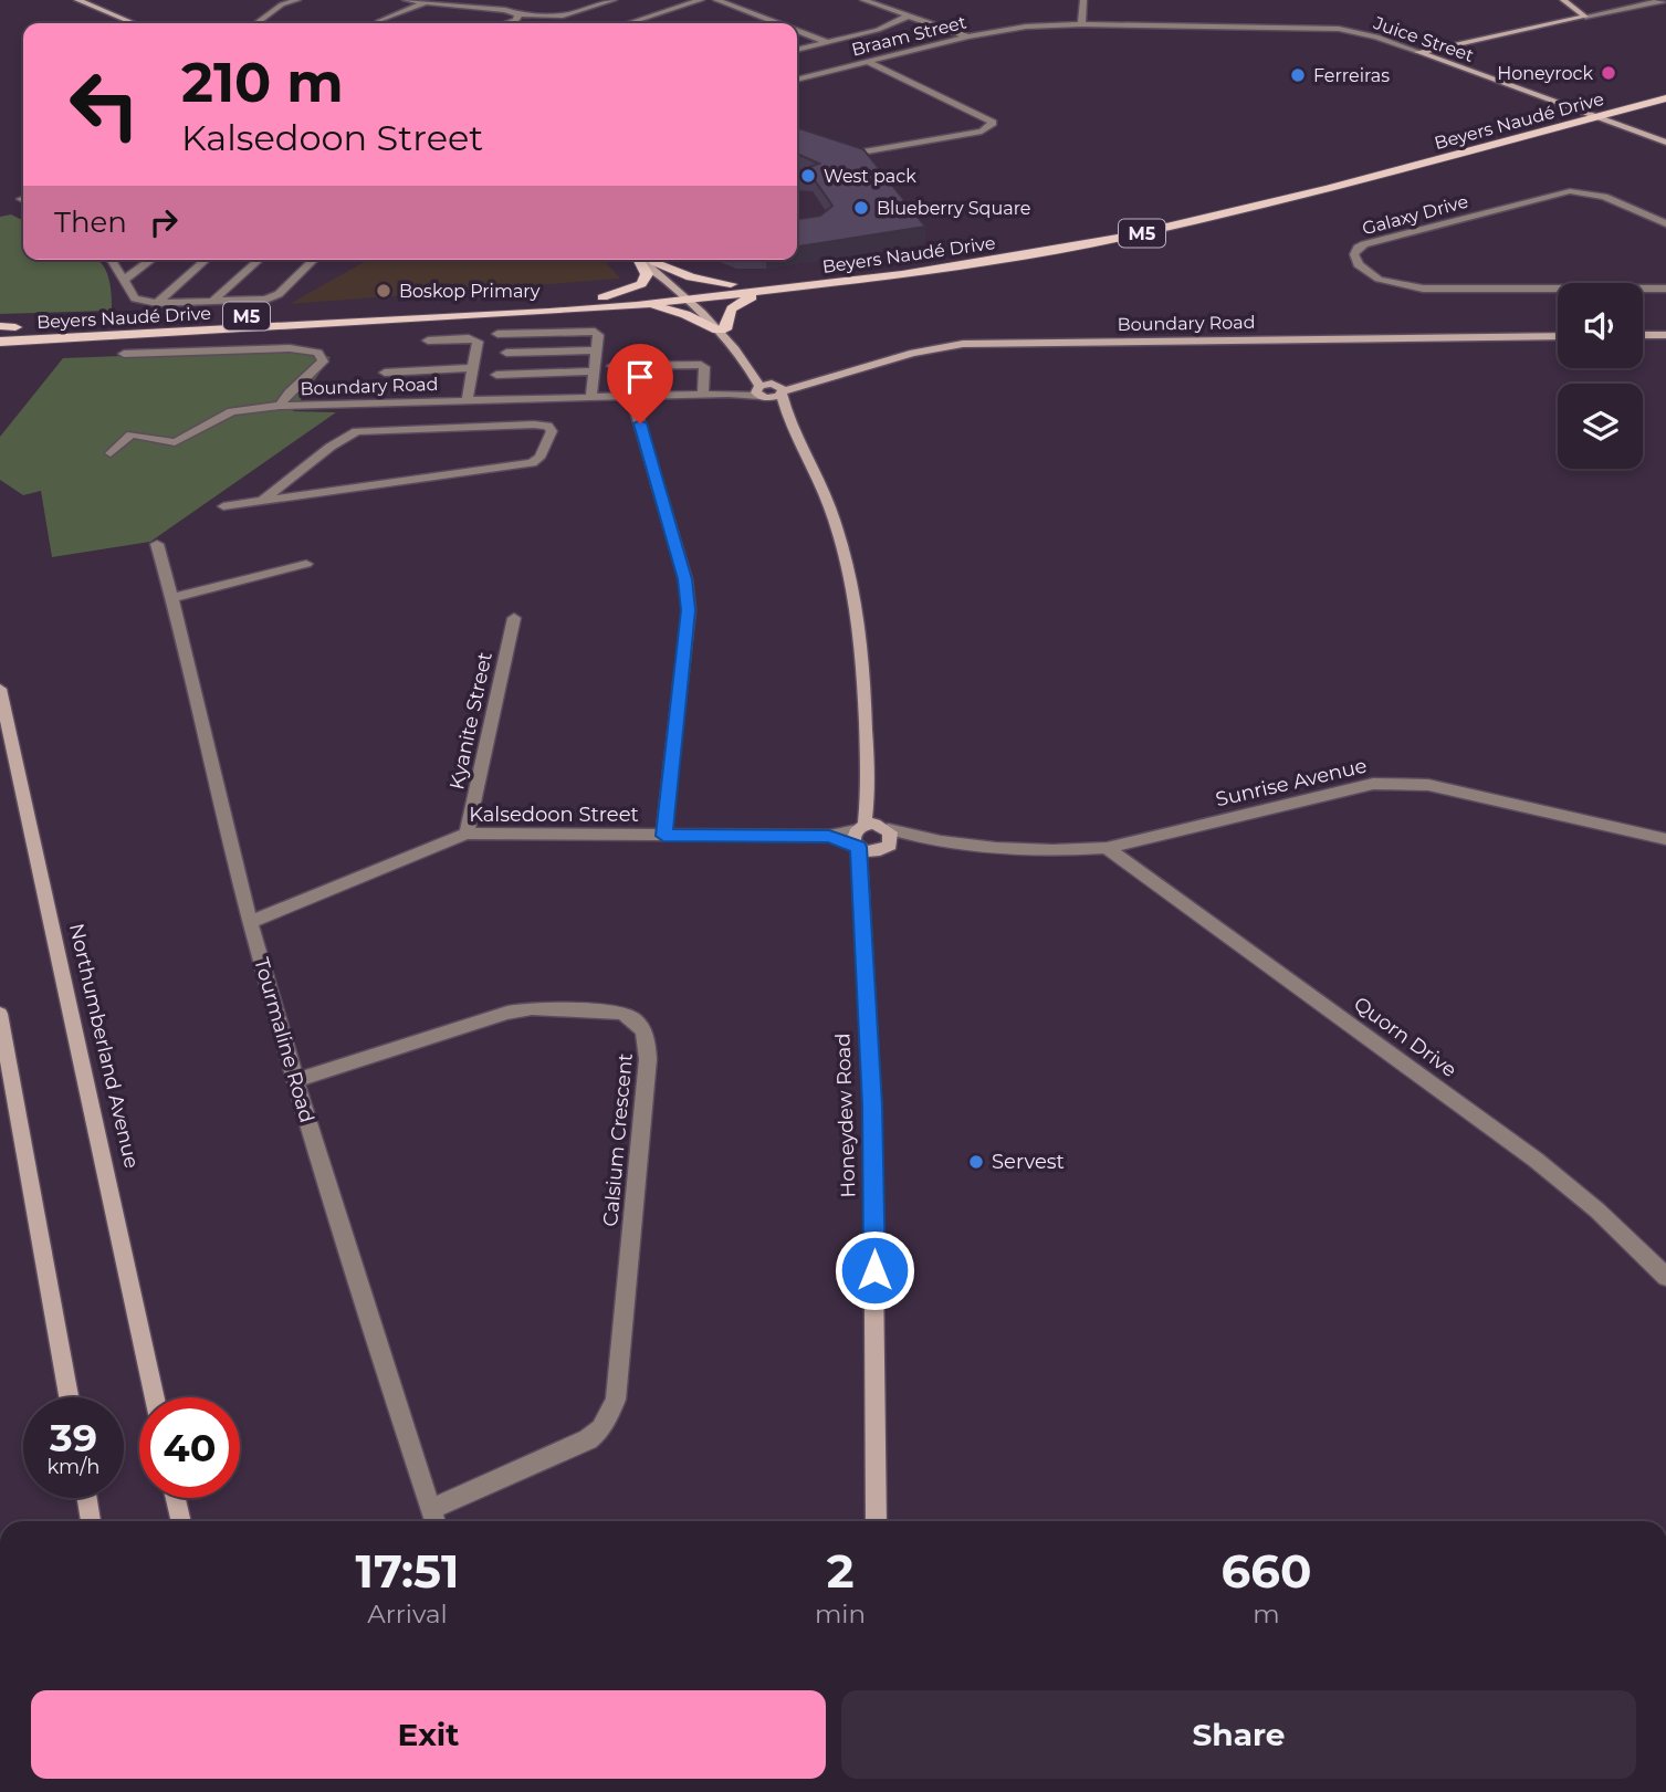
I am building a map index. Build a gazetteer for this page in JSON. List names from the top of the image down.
{
  "streets": {
    "main road": ["Beyers Naudé Drive", "M5"],
    "street": [
      "Braam Street",
      "Juice Street",
      "Galaxy Drive",
      "Boundary Road",
      "Kyanite Street",
      "Sunrise Avenue",
      "Kalsedoon Street",
      "Quorn Drive",
      "Tourmaline Road",
      "Northumberland Avenue",
      "Honeydew Road",
      "Calsium Crescent"
    ]
  },
  "crossings": [
    ["Braam Street", "Juice Street"],
    ["Juice Street", "Beyers Naudé Drive"],
    ["Beyers Naudé Drive", "Honeydew Road"],
    ["Boundary Road", "Honeydew Road"],
    ["Kyanite Street", "Kalsedoon Street"],
    ["Sunrise Avenue", "Quorn Drive"],
    ["Sunrise Avenue", "Honeydew Road"],
    ["Kalsedoon Street", "Tourmaline Road"],
    ["Kalsedoon Street", "Honeydew Road"],
    ["Tourmaline Road", "Calsium Crescent"]
  ],
  "places": [
    "Honeyrock",
    "Ferreiras",
    "West pack",
    "Blueberry Square",
    "Boskop Primary",
    "Servest"
  ],
  "page": {
    "turn": ["210 m", "Kalsedoon Street"],
    "then": "Then",
    "speed": "39 km/h",
    "limit": "40",
    "eta": [
      "17:51",
      "Arrival",
      "2",
      "min",
      "660",
      "m"
    ],
    "buttons": ["Exit", "Share"]
  }
}
